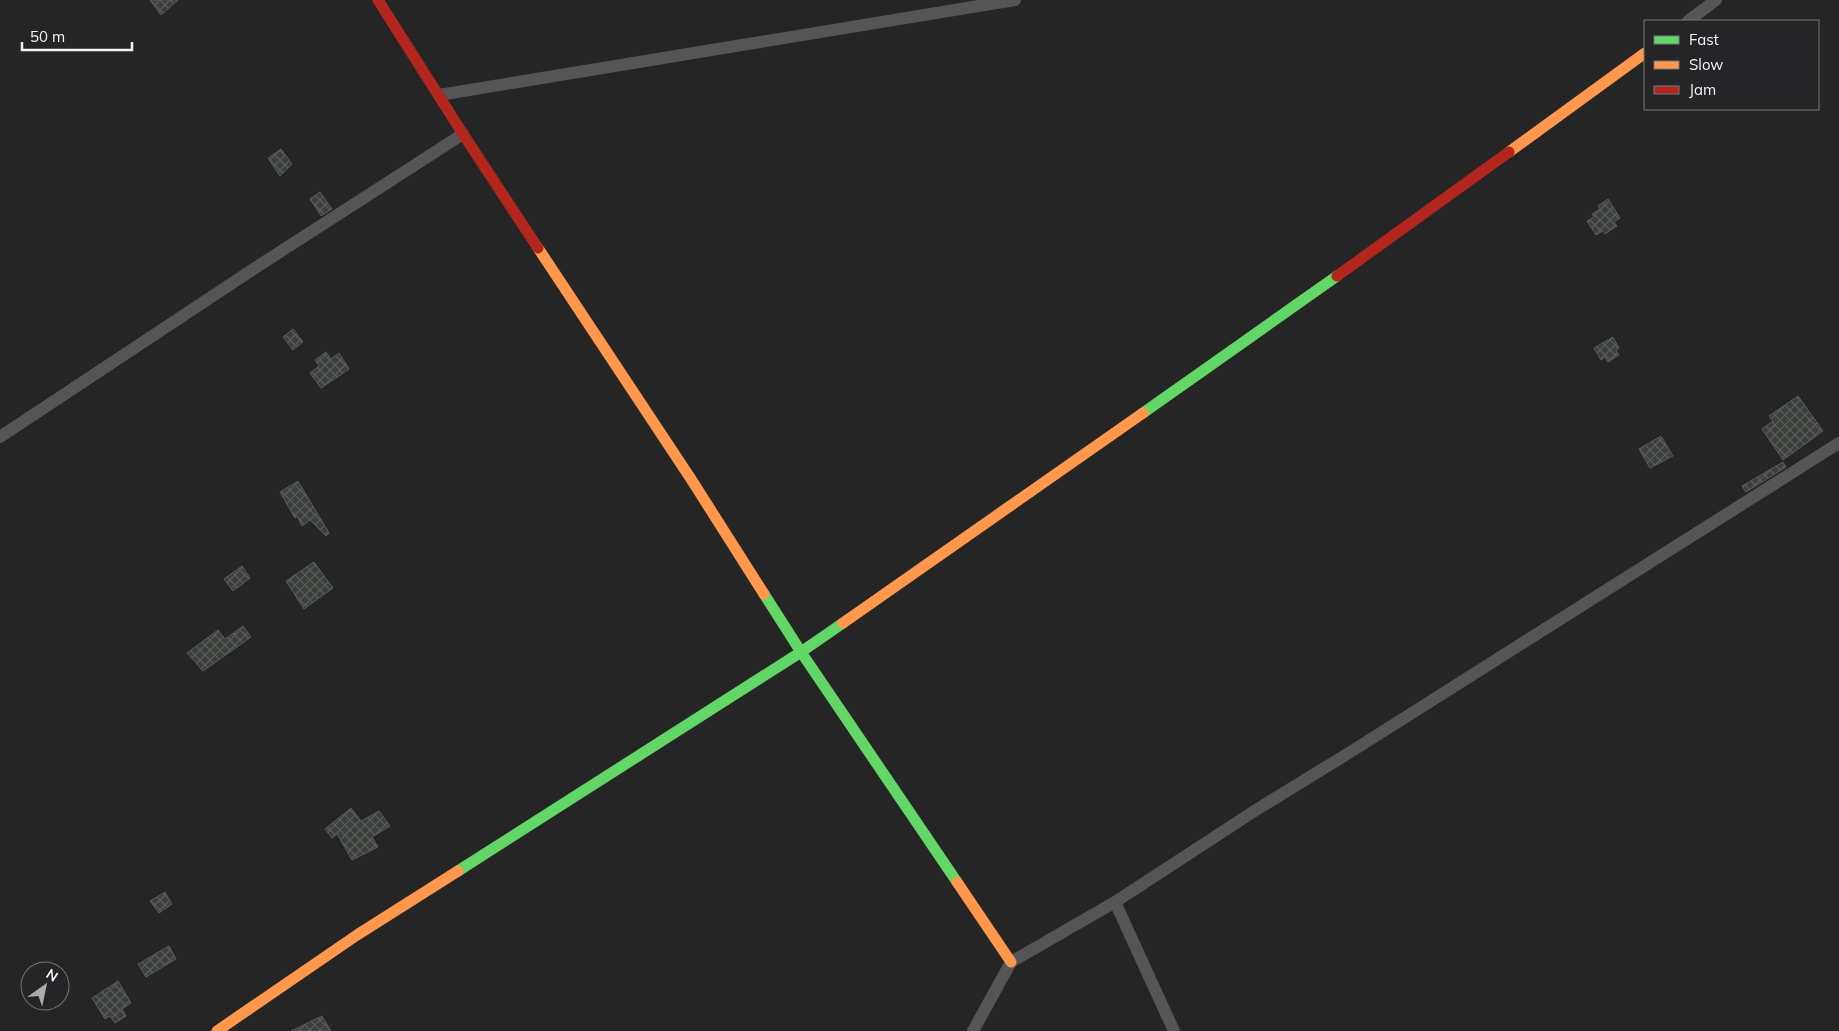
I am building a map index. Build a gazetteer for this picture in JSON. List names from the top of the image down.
{
  "legend": ["Fast", "Slow", "Jam"],
  "scale_bar": "50 m",
  "north": "top right"
}
